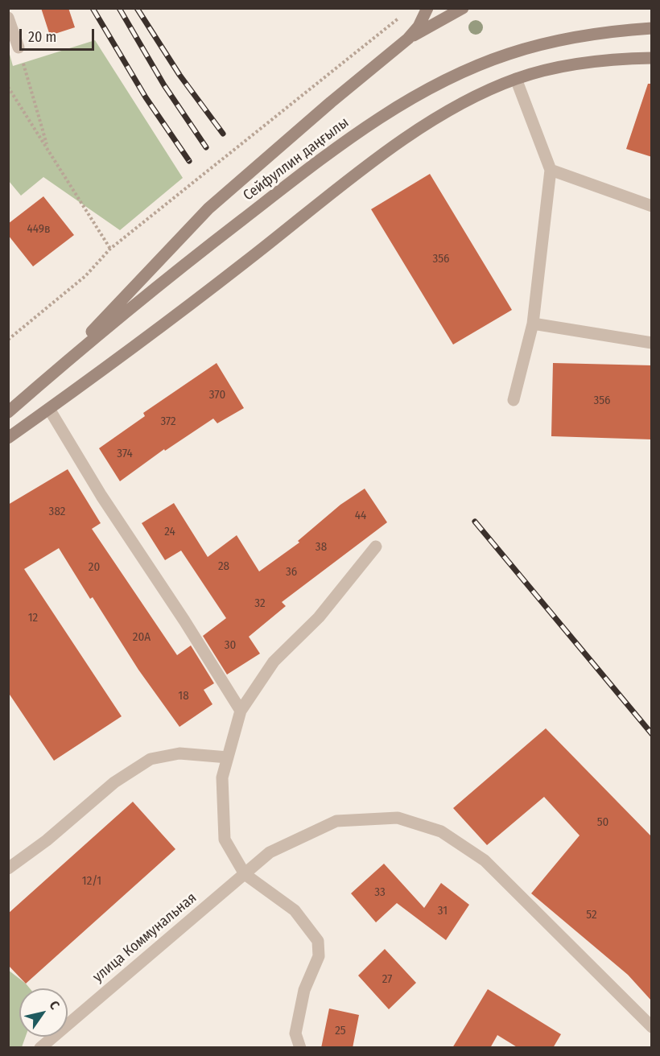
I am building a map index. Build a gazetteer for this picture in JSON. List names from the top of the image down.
{
  "streets": {
    "main road": ["Сейфуллин даңғылы"],
    "street": ["улица Коммунальная"]
  },
  "house_numbers": [
    "449в",
    "356",
    "370",
    "356",
    "372",
    "374",
    "382",
    "44",
    "24",
    "38",
    "28",
    "20",
    "36",
    "32",
    "12",
    "20А",
    "30",
    "18",
    "50",
    "12/1",
    "33",
    "31",
    "52",
    "27",
    "25"
  ],
  "scale_bar": "20 m",
  "north": "top right"
}
